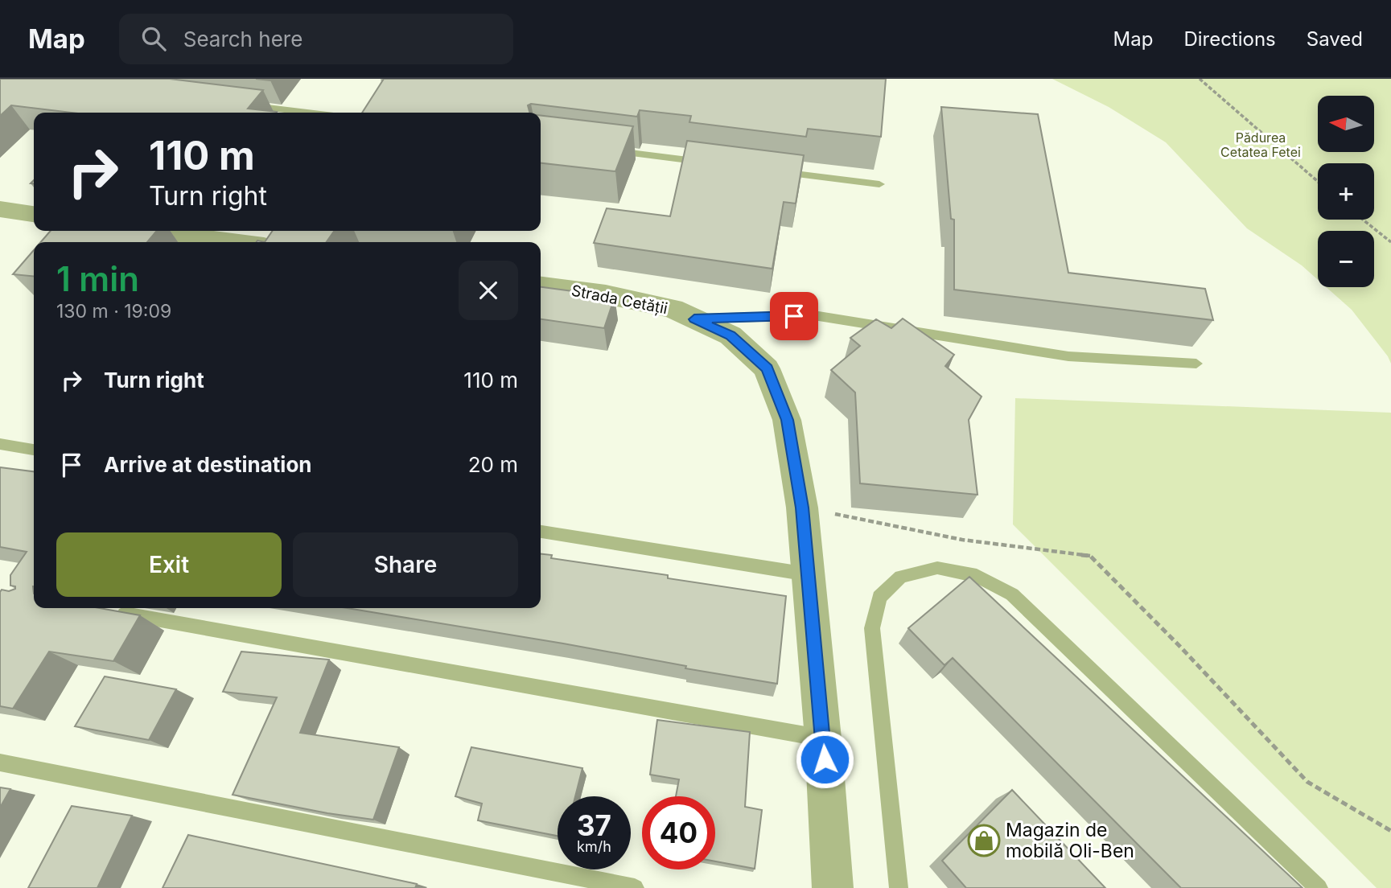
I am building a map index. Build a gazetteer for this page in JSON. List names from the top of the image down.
{
  "streets": {
    "street": ["Strada Cetății"]
  },
  "parks": ["Pădurea Cetatea Fetei"],
  "places": {
    "shop": ["Magazin de mobilă Oli-Ben"]
  },
  "north": "left",
  "page": {
    "header": "Map",
    "search": "Search here",
    "nav": ["Map", "Directions", "Saved"],
    "map_buttons": ["+", "−"],
    "turn": ["110 m", "Turn right"],
    "heading": ["1 min", "130 m · 19:09"],
    "list": [
      {
        "name": "Turn right",
        "value": "110 m"
      },
      {
        "name": "Arrive at destination",
        "value": "20 m"
      }
    ],
    "buttons": ["Exit", "Share"],
    "speed": "37 km/h",
    "limit": "40"
  }
}
